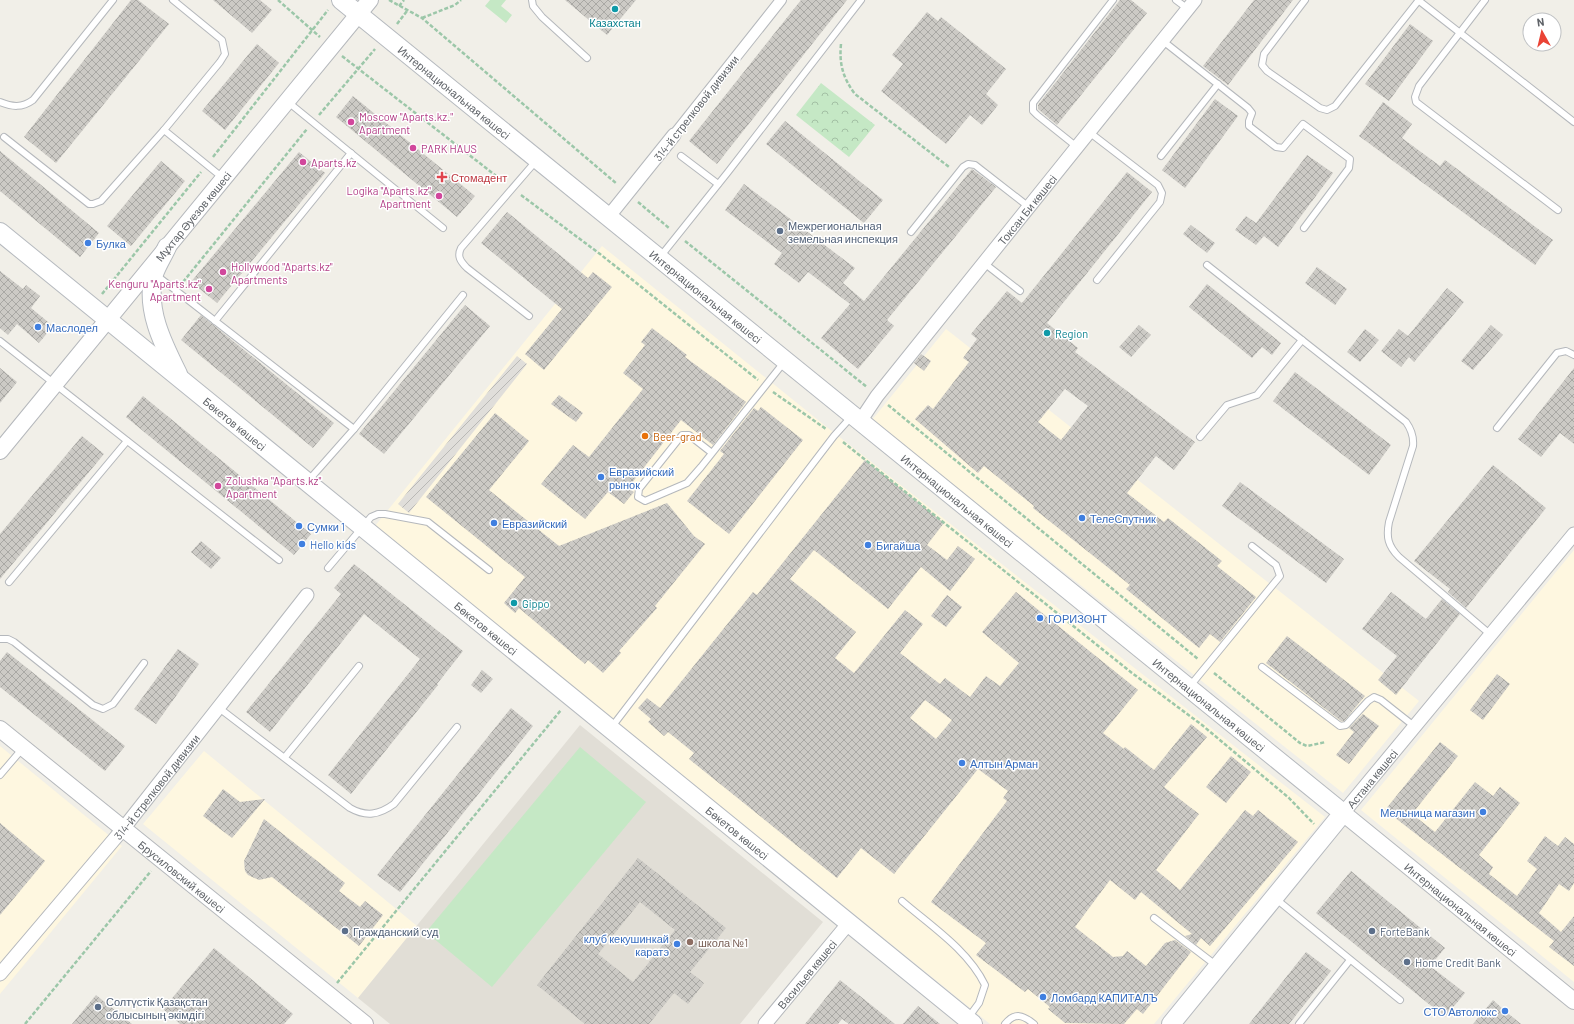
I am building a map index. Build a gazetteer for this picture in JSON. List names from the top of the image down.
{
  "streets": {
    "main road": ["Интернациональная көшесі", "Бөкетов көшесі", "Астана көшесі"],
    "street": [
      "314-й стрелковой дивизии",
      "Токсан Би көшесі",
      "Мұхтар Әуезов көшесі",
      "Брусиловский көшесі",
      "Васильев көшесі"
    ]
  },
  "crossings": [
    ["Интернациональная көшесі", "314-й стрелковой дивизии"],
    ["Интернациональная көшесі", "Токсан Би көшесі"],
    ["Интернациональная көшесі", "Мұхтар Әуезов көшесі"],
    ["Интернациональная көшесі", "Астана көшесі"],
    ["314-й стрелковой дивизии", "Брусиловский көшесі"],
    ["Мұхтар Әуезов көшесі", "Бөкетов көшесі"],
    ["Бөкетов көшесі", "Васильев көшесі"]
  ],
  "places": {
    "other": [
      "Казахстан",
      "Moscow \"Aparts.kz.\" Apartment",
      "PARK HAUS",
      "Aparts.kz",
      "Logika \"Aparts.kz\" Apartment",
      "Межрегиональная земельная инспекция",
      "Булка",
      "Hollywood \"Aparts.kz\" Apartments",
      "Kenguru \"Aparts.kz\" Apartment",
      "Маслодел",
      "Region",
      "Beer-grad",
      "Евразийский рынок",
      "Zolushka \"Aparts.kz\" Apartment",
      "ТелеСпутник",
      "Евразийский",
      "Сумки 1",
      "Hello kids",
      "Бигайша",
      "Gippo",
      "ГОРИЗОНТ",
      "Алтын Арман",
      "Мельница магазин",
      "Гражданский суд",
      "ForteBank",
      "школа №1",
      "клуб кекушинкай каратэ",
      "Home Credit Bank",
      "Ломбард КАПИТАЛЪ",
      "Солтүстік Қазақстан облысының әкімдігі",
      "СТО Автолюкс"
    ],
    "health": ["Стомадент"]
  },
  "north": "top"
}
